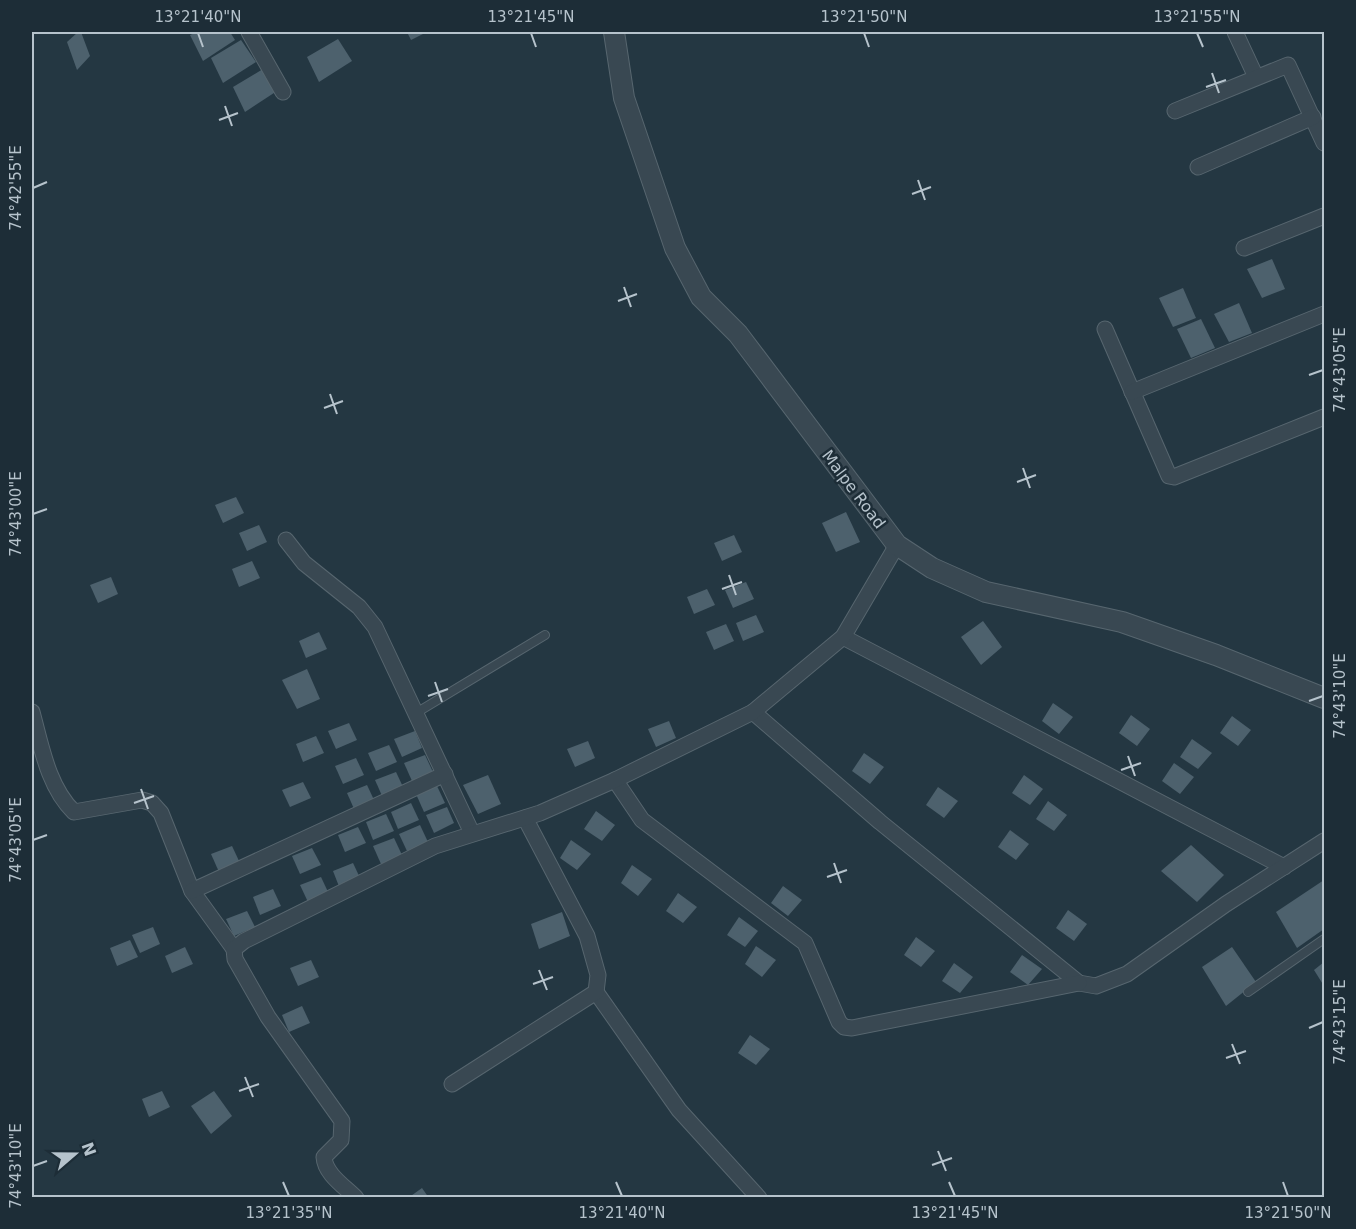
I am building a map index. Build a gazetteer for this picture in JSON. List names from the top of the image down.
{
  "streets": {
    "street": ["Malpe Road"]
  },
  "north": "right",
  "coordinates": [
    "13°21'40\"N",
    "13°21'45\"N",
    "13°21'50\"N",
    "13°21'55\"N",
    "74°42'55\"E",
    "74°43'05\"E",
    "74°43'00\"E",
    "74°43'10\"E",
    "74°43'15\"E",
    "13°21'35\"N"
  ]
}
